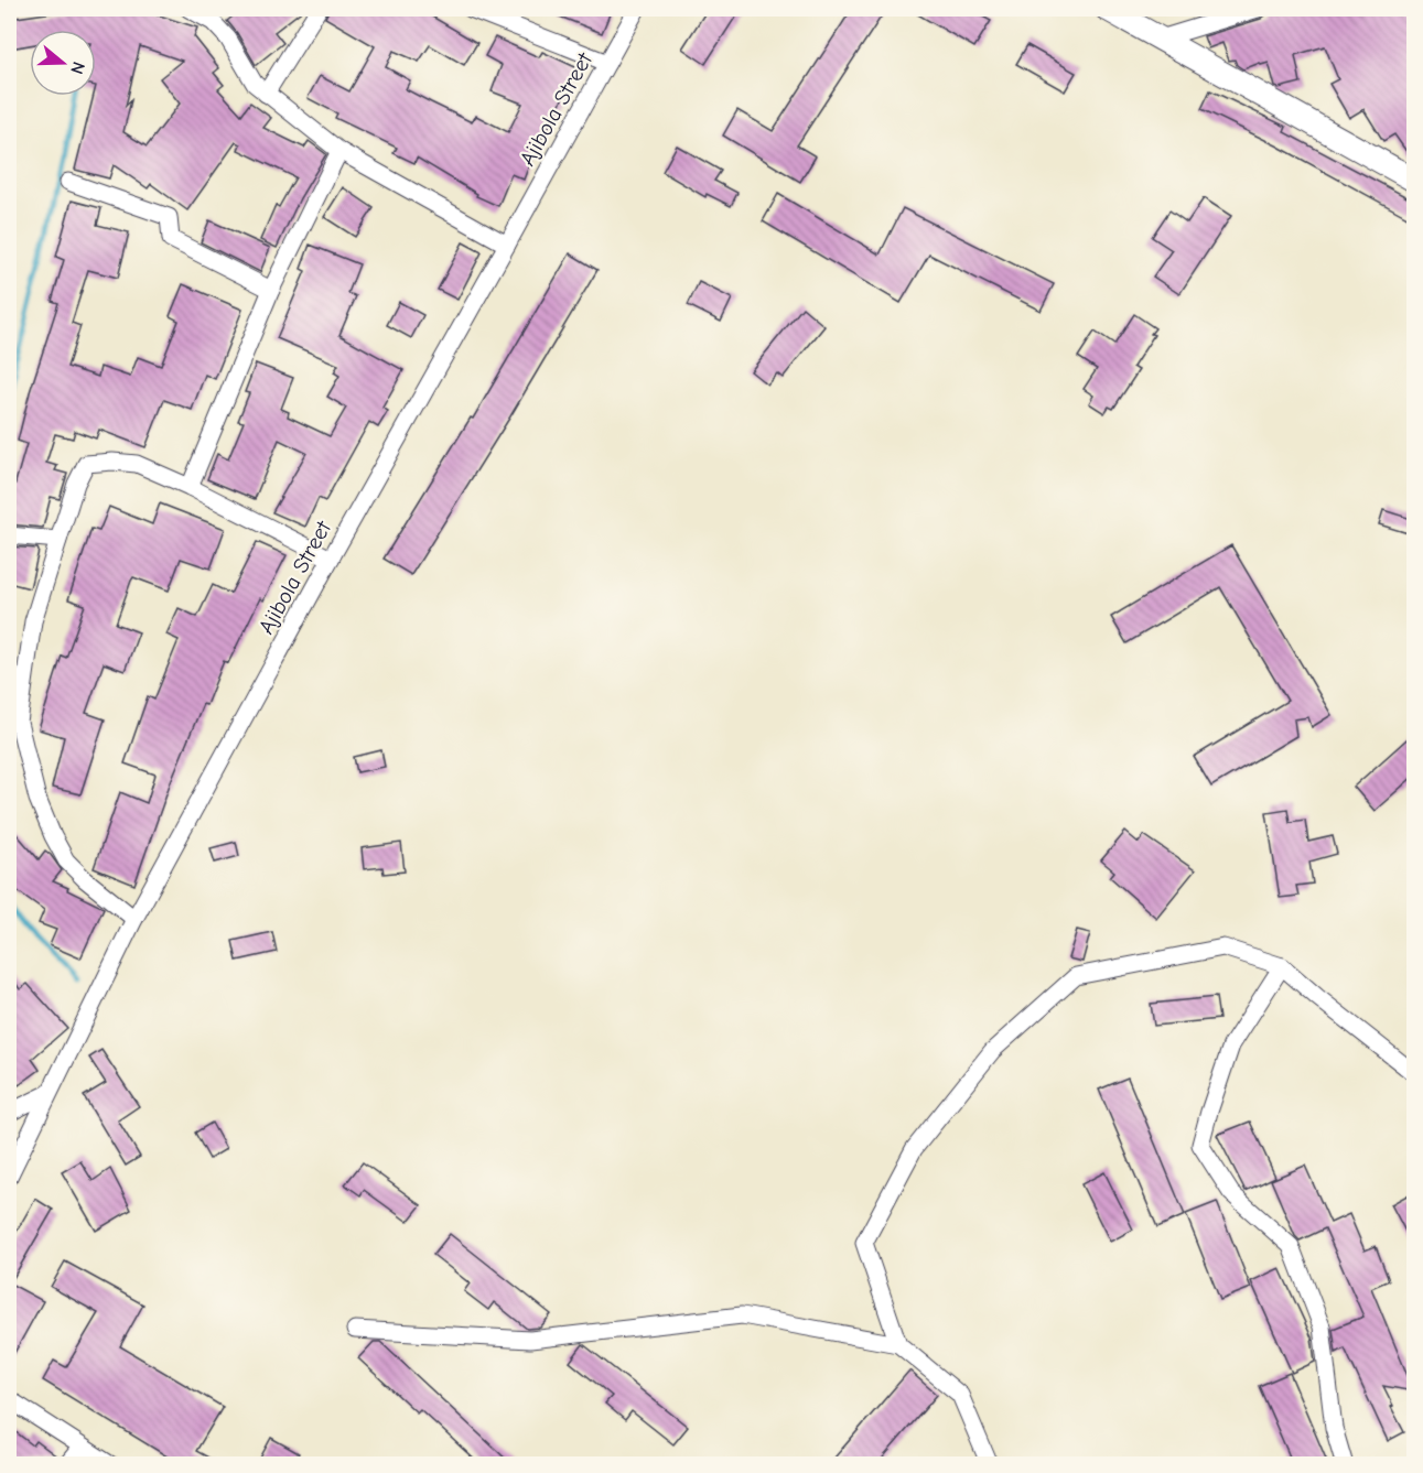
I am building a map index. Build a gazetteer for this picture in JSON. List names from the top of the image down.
{
  "streets": {
    "street": ["Ajibola Street"]
  },
  "north": "right"
}
